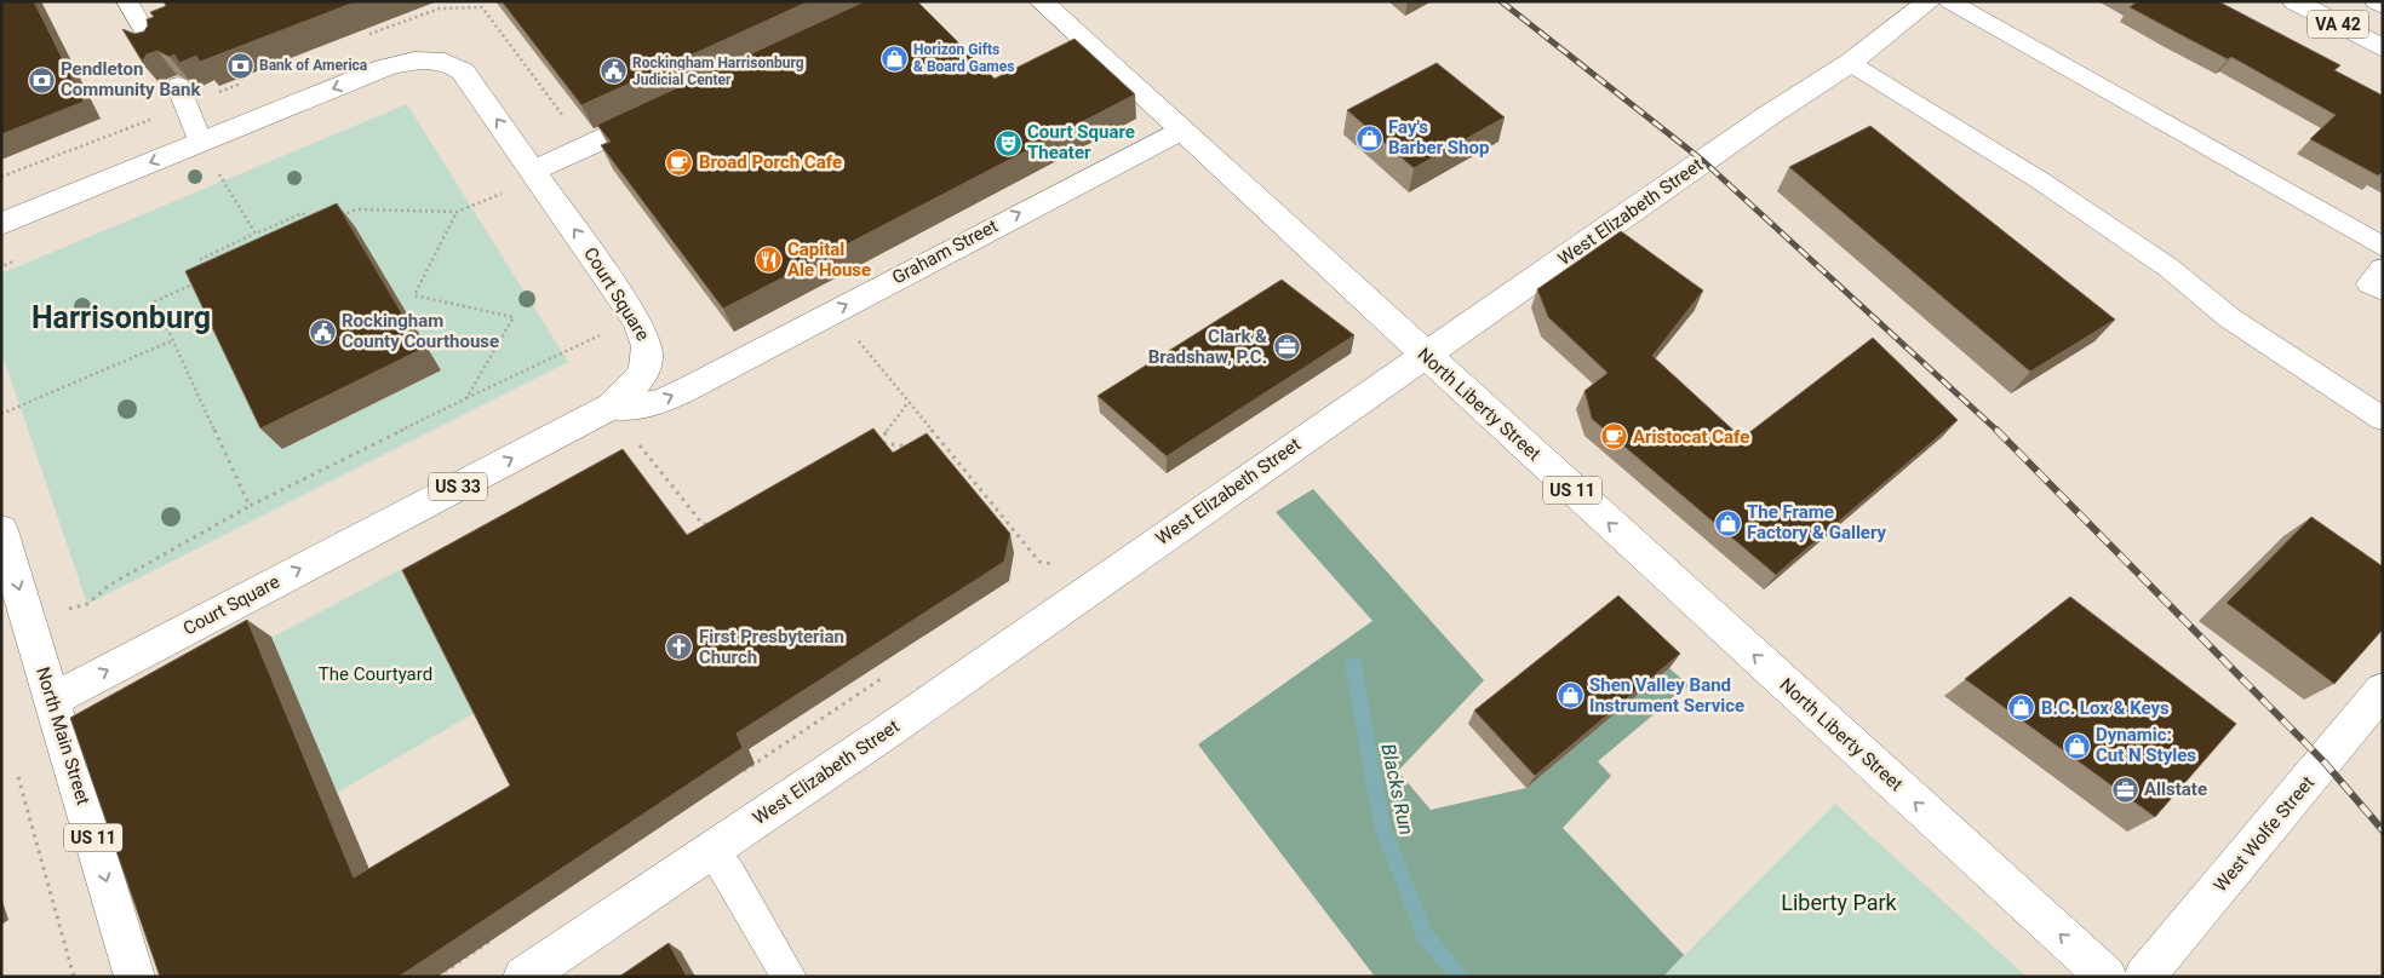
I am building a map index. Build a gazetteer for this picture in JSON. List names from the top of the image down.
{
  "streets": {
    "main road": [
      "VA 42",
      "West Elizabeth Street",
      "Graham Street",
      "Court Square",
      "North Liberty Street",
      "US 33",
      "US 11",
      "North Main Street",
      "West Wolfe Street"
    ]
  },
  "crossings": [
    ["West Elizabeth Street", "North Liberty Street"],
    ["Graham Street", "Court Square"],
    ["Graham Street", "North Liberty Street"],
    ["Court Square", "North Main Street"]
  ],
  "one_way": ["Graham Street", "North Liberty Street", "North Main Street"],
  "districts": ["Harrisonburg"],
  "water": ["Blacks Run"],
  "parks": ["The Courtyard", "Liberty Park"],
  "places": {
    "shop": [
      "Horizon Gifts & Board Games",
      "Fay's Barber Shop",
      "The Frame Factory & Gallery",
      "Shen Valley Band Instrument Service",
      "B.C. Lox & Keys",
      "Dynamic: Cut N Styles"
    ],
    "bank": ["Bank of America", "Pendleton Community Bank"],
    "public building": ["Rockingham Harrisonburg Judicial Center", "Rockingham County Courthouse"],
    "theatre": ["Court Square Theater"],
    "cafe": ["Broad Porch Cafe", "Aristocat Cafe"],
    "restaurant": ["Capital Ale House"],
    "office": ["Clark & Bradshaw, P.C.", "Allstate"],
    "church": ["First Presbyterian Church"]
  }
}
